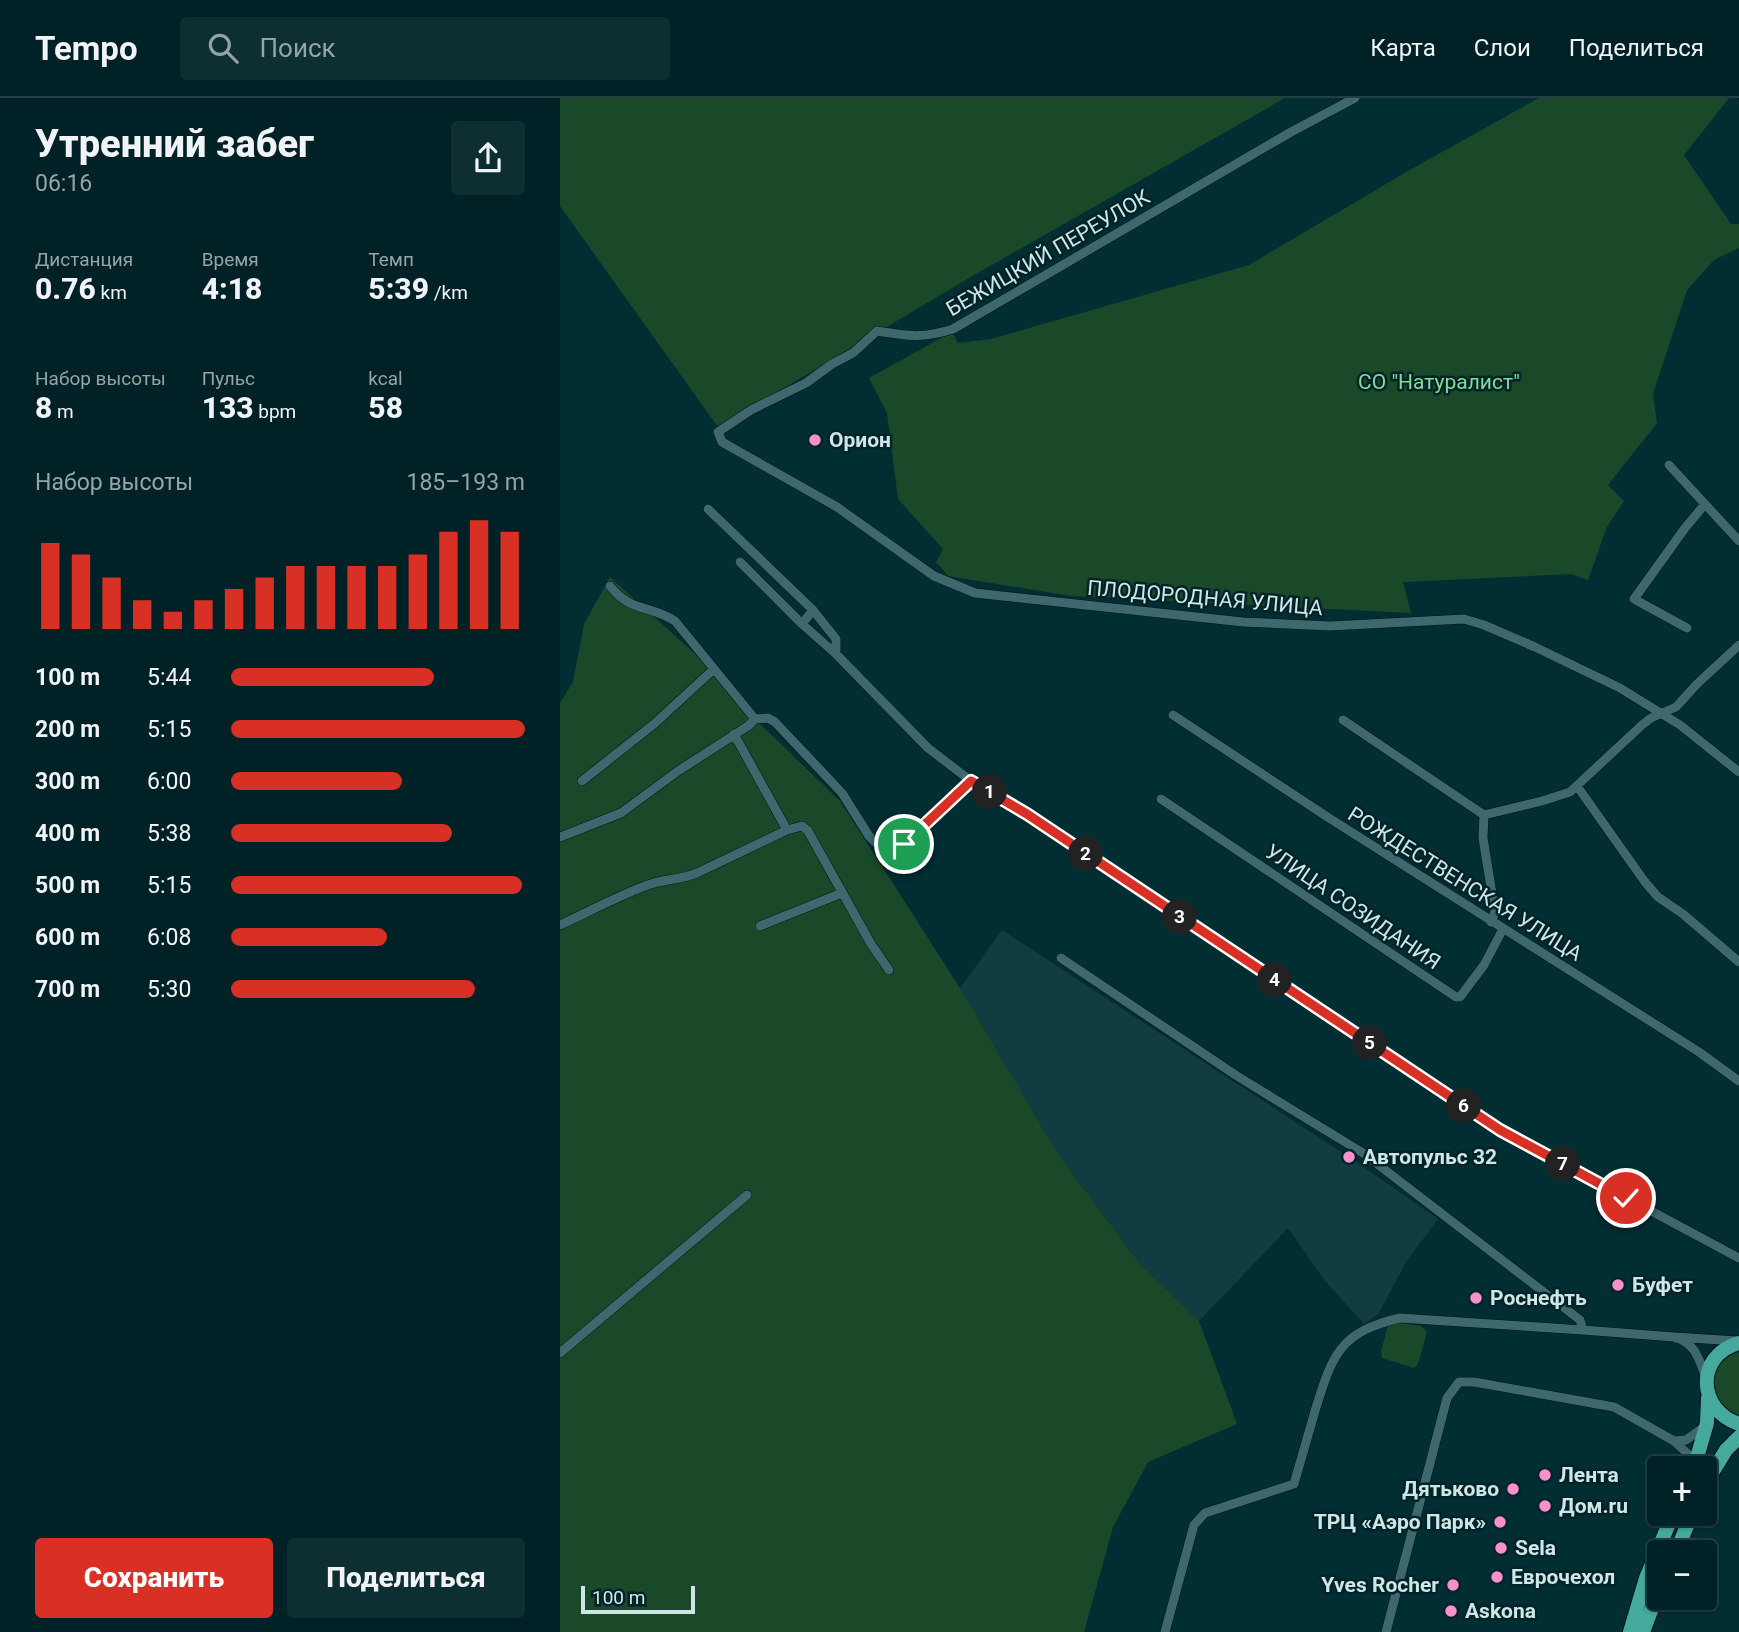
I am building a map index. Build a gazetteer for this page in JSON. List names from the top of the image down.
{
  "streets": {
    "street": [
      "БЕЖИЦКИЙ ПЕРЕУЛОК",
      "ПЛОДОРОДНАЯ УЛИЦА",
      "РОЖДЕСТВЕНСКАЯ УЛИЦА",
      "УЛИЦА СОЗИДАНИЯ"
    ]
  },
  "crossings": [
    ["БЕЖИЦКИЙ ПЕРЕУЛОК", "ПЛОДОРОДНАЯ УЛИЦА"],
    ["РОЖДЕСТВЕНСКАЯ УЛИЦА", "УЛИЦА СОЗИДАНИЯ"]
  ],
  "parks": ["СО \"Натуралист\""],
  "places": [
    "Орион",
    "Автопульс 32",
    "Буфет",
    "Роснефть",
    "Лента",
    "Дятьково",
    "Дом.ru",
    "ТРЦ «Аэро Парк»",
    "Sela",
    "Еврочехол",
    "Yves Rocher",
    "Askona"
  ],
  "scale_bar": "100 m",
  "page": {
    "header": "Tempo",
    "search": "Поиск",
    "nav": ["Карта", "Слои", "Поделиться"],
    "heading": ["Утренний забег", "06:16"],
    "stats": [
      ["Дистанция", "0.76 km"],
      ["Время", "4:18"],
      ["Темп", "5:39 /km"],
      ["Набор высоты", "8 m"],
      ["Пульс", "133 bpm"],
      ["kcal", "58"]
    ],
    "chart": ["Набор высоты", "185–193 m"],
    "list": [
      {
        "name": "100 m",
        "note": "5:44"
      },
      {
        "name": "200 m",
        "note": "5:15"
      },
      {
        "name": "300 m",
        "note": "6:00"
      },
      {
        "name": "400 m",
        "note": "5:38"
      },
      {
        "name": "500 m",
        "note": "5:15"
      },
      {
        "name": "600 m",
        "note": "6:08"
      },
      {
        "name": "700 m",
        "note": "5:30"
      }
    ],
    "pins": [
      "1",
      "2",
      "3",
      "4",
      "5",
      "6",
      "7"
    ],
    "map_buttons": ["+", "−"],
    "buttons": ["Сохранить", "Поделиться"],
    "scale": "100 m"
  }
}
